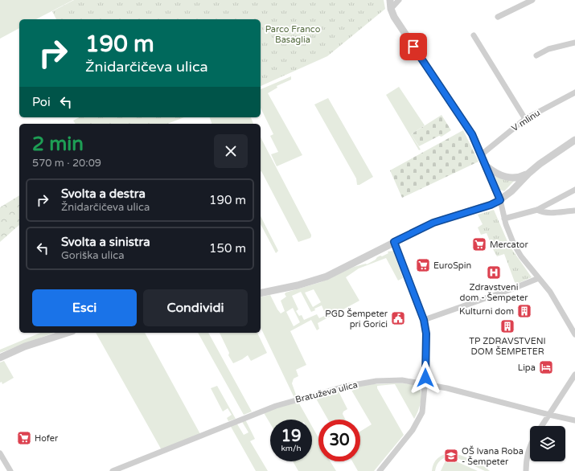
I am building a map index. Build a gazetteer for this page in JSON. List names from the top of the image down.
{
  "streets": {
    "street": ["V mlinu", "Bratuževa ulica"]
  },
  "parks": ["Parco Franco Basaglia"],
  "places": {
    "supermarket": ["Mercator", "EuroSpin", "Hofer"],
    "hospital": ["Zdravstveni dom - Šempeter"],
    "building": ["Kulturni dom", "TP ZDRAVSTVENI DOM ŠEMPETER"],
    "public building": ["PGD Šempeter pri Gorici"],
    "hotel": ["Lipa"],
    "school or university": ["OŠ Ivana Roba - Šempeter"]
  },
  "page": {
    "turn": ["190 m", "Žnidarčičeva ulica"],
    "then": "Poi",
    "heading": ["2 min", "570 m · 20:09"],
    "list": [
      {
        "name": "Svolta a destra",
        "note": "Žnidarčičeva ulica",
        "value": "190 m"
      },
      {
        "name": "Svolta a sinistra",
        "note": "Goriška ulica",
        "value": "150 m"
      }
    ],
    "buttons": ["Esci", "Condividi"],
    "speed": "19 km/h",
    "limit": "30"
  }
}
